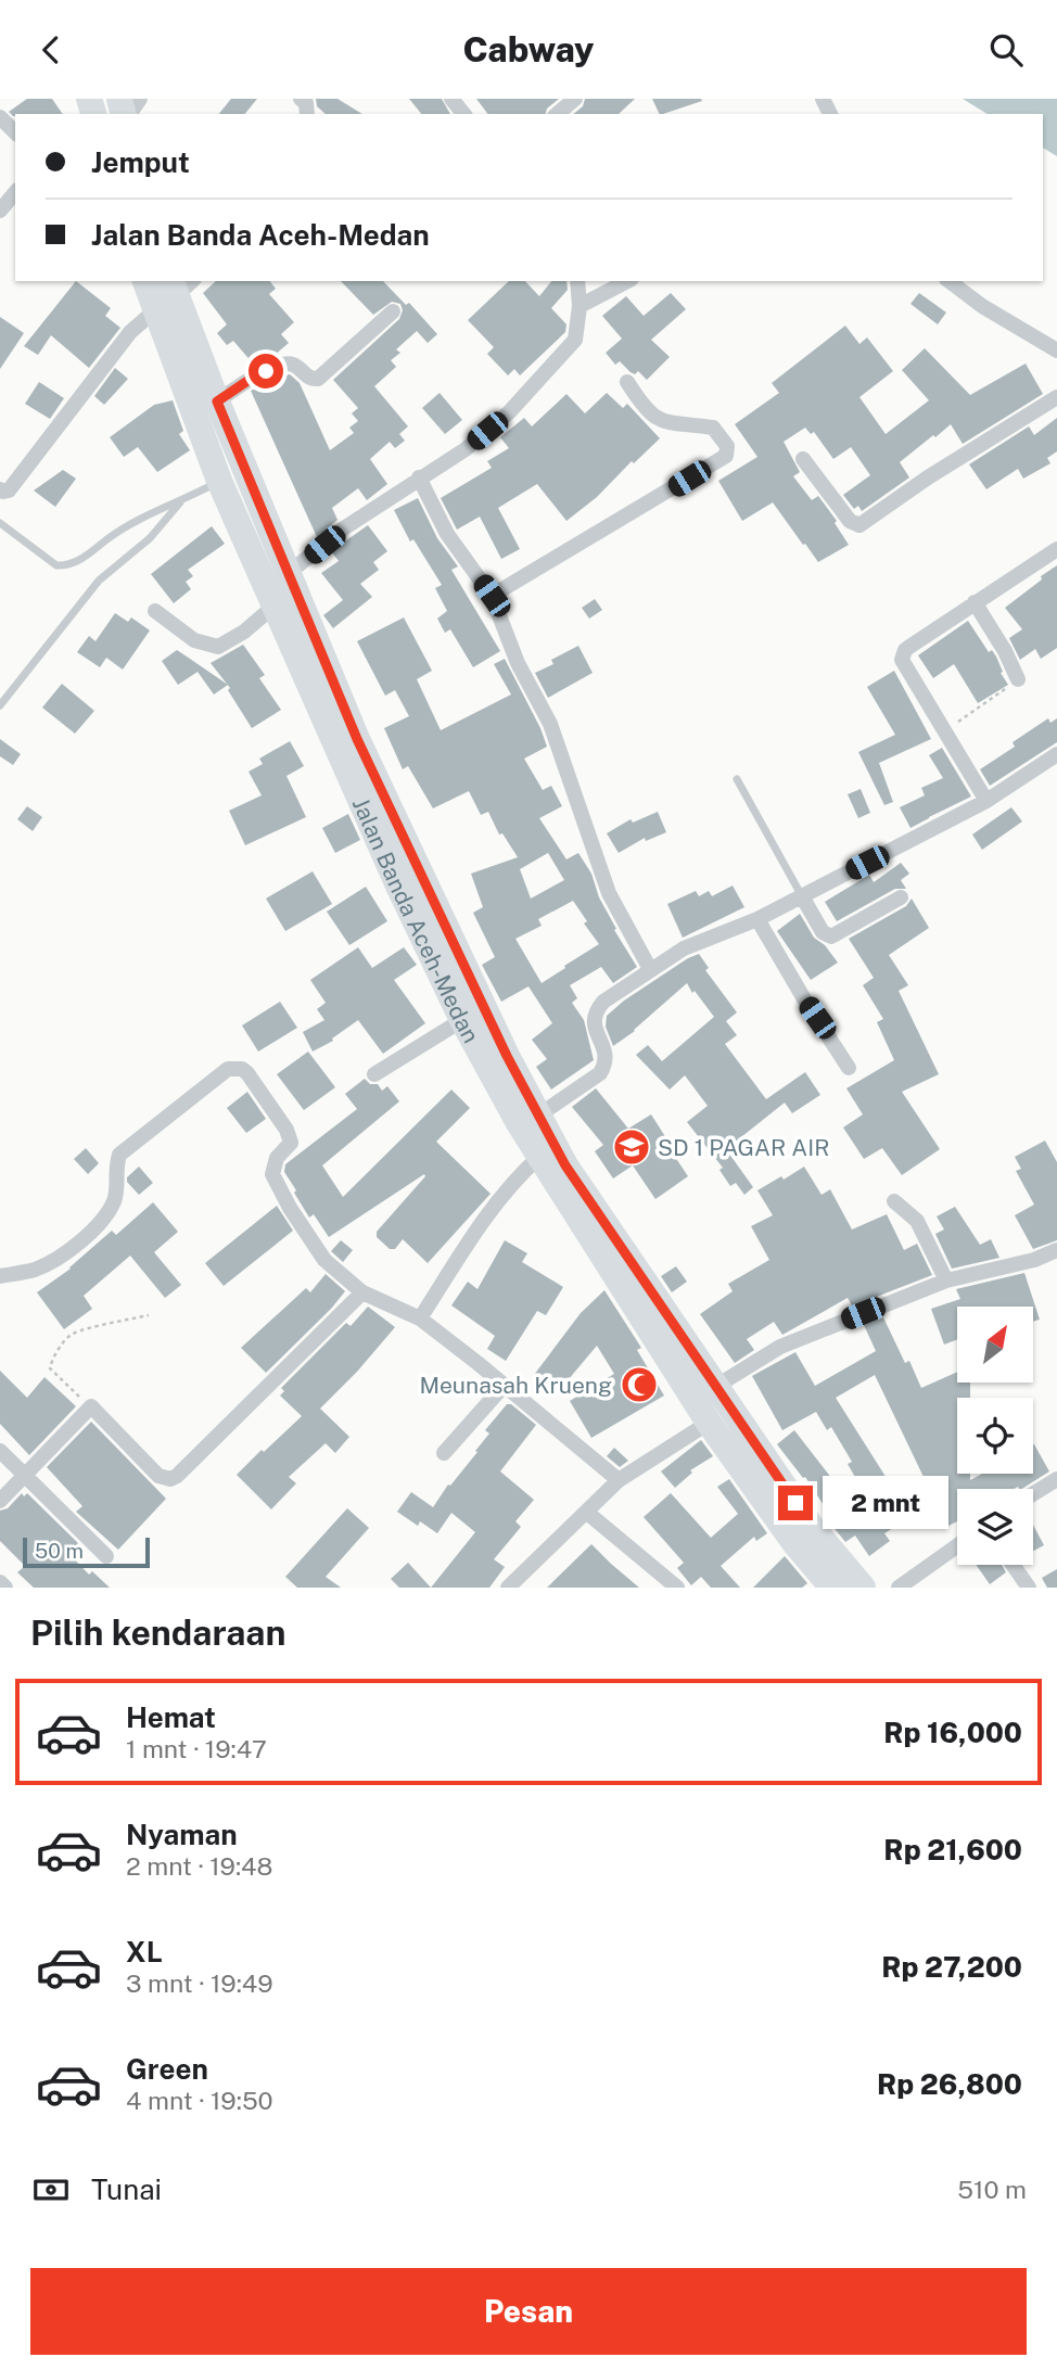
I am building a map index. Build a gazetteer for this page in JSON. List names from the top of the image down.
{
  "streets": {
    "highway": ["Jalan Banda Aceh-Medan"]
  },
  "places": {
    "school or university": ["SD 1 PAGAR AIR"],
    "mosque": ["Meunasah Krueng"]
  },
  "scale_bar": "50 m",
  "north": "top right",
  "page": {
    "header": "Cabway",
    "banner": ["Jemput", "Jalan Banda Aceh-Medan"],
    "bubble": "2 mnt",
    "scale": "50 m",
    "heading": "Pilih kendaraan",
    "list": [
      {
        "name": "Hemat",
        "note": "1 mnt · 19:47",
        "value": "Rp 16,000"
      },
      {
        "name": "Nyaman",
        "note": "2 mnt · 19:48",
        "value": "Rp 21,600"
      },
      {
        "name": "XL",
        "note": "3 mnt · 19:49",
        "value": "Rp 27,200"
      },
      {
        "name": "Green",
        "note": "4 mnt · 19:50",
        "value": "Rp 26,800"
      }
    ],
    "pay": ["Tunai", "510 m"],
    "buttons": "Pesan"
  }
}
